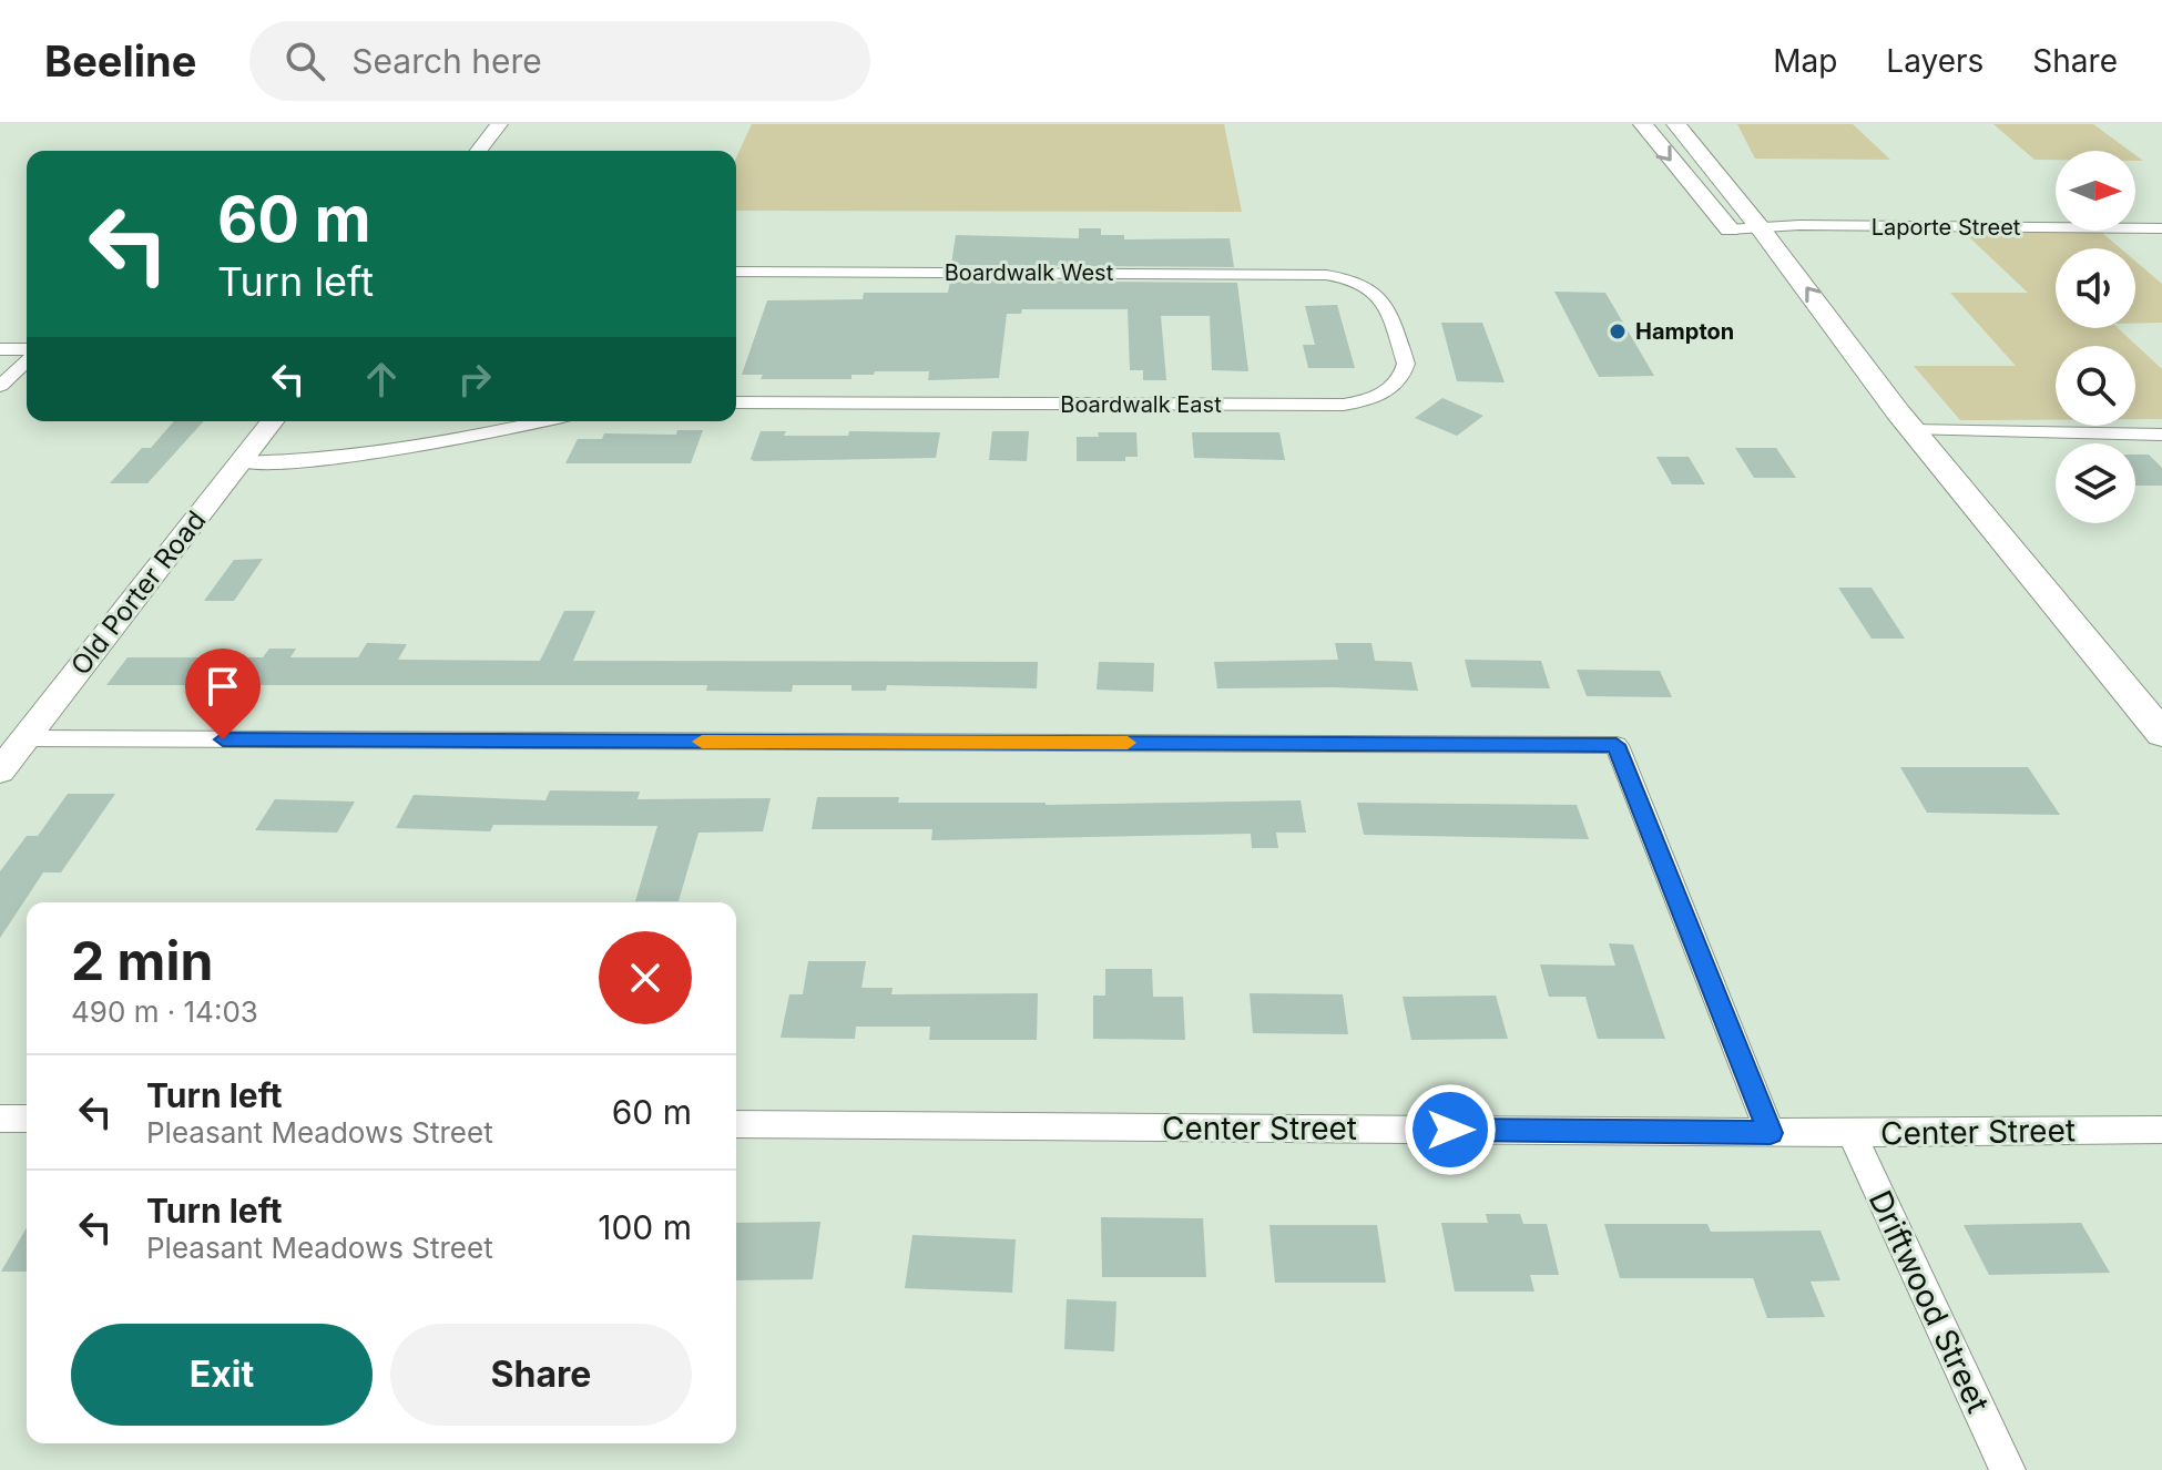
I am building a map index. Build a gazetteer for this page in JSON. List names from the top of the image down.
{
  "streets": {
    "street": [
      "Laporte Street",
      "Boardwalk West",
      "Boardwalk East",
      "Old Porter Road",
      "Center Street",
      "Driftwood Street"
    ]
  },
  "crossings": [
    ["Boardwalk West", "Boardwalk East"],
    ["Center Street", "Driftwood Street"]
  ],
  "places": ["Hampton"],
  "north": "right",
  "page": {
    "header": "Beeline",
    "search": "Search here",
    "nav": ["Map", "Layers", "Share"],
    "turn": ["60 m", "Turn left"],
    "heading": ["2 min", "490 m · 14:03"],
    "list": [
      {
        "name": "Turn left",
        "note": "Pleasant Meadows Street",
        "value": "60 m"
      },
      {
        "name": "Turn left",
        "note": "Pleasant Meadows Street",
        "value": "100 m"
      }
    ],
    "buttons": ["Exit", "Share"]
  }
}
